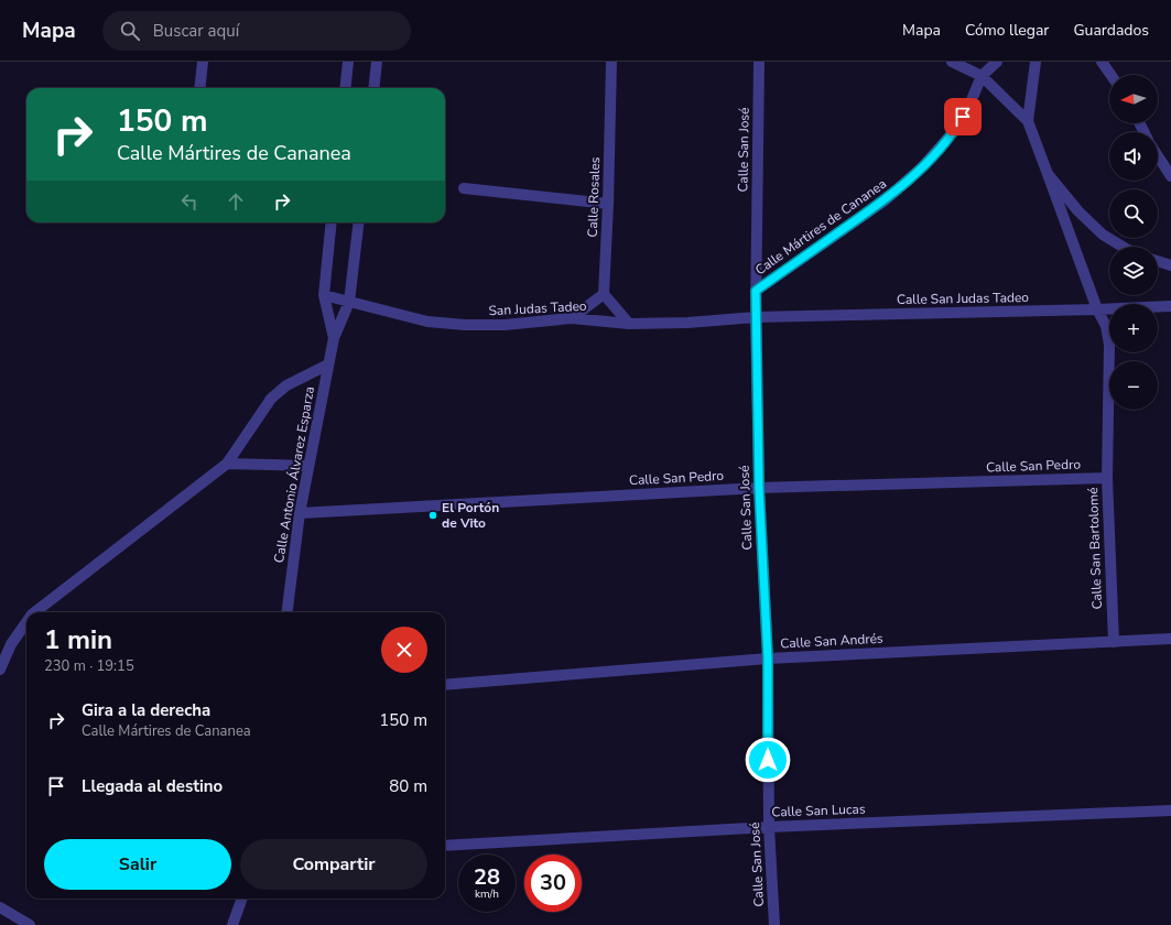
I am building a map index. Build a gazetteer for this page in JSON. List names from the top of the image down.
{
  "streets": {
    "street": [
      "Calle San José",
      "Calle Rosales",
      "Calle Mártires de Cananea",
      "Calle San Judas Tadeo",
      "San Judas Tadeo",
      "Calle San Pedro",
      "Calle Antonio Álvarez Esparza",
      "Calle San Bartolomé",
      "Calle San Andrés",
      "Calle San Lucas"
    ]
  },
  "crossings": [
    ["Calle San José", "Calle Mártires de Cananea"],
    ["Calle San José", "Calle San Judas Tadeo"],
    ["Calle San José", "San Judas Tadeo"],
    ["Calle San José", "Calle San Pedro"],
    ["Calle San José", "Calle San Andrés"],
    ["Calle San José", "Calle San Lucas"],
    ["Calle San Judas Tadeo", "San Judas Tadeo"],
    ["Calle San Judas Tadeo", "Calle San Bartolomé"],
    ["San Judas Tadeo", "Calle Antonio Álvarez Esparza"],
    ["Calle San Pedro", "Calle Antonio Álvarez Esparza"],
    ["Calle San Pedro", "Calle San Bartolomé"],
    ["Calle San Bartolomé", "Calle San Andrés"]
  ],
  "places": ["El Portón de Vito"],
  "north": "left",
  "page": {
    "header": "Mapa",
    "search": "Buscar aquí",
    "nav": ["Mapa", "Cómo llegar", "Guardados"],
    "map_buttons": ["+", "−"],
    "turn": ["150 m", "Calle Mártires de Cananea"],
    "heading": ["1 min", "230 m · 19:15"],
    "list": [
      {
        "name": "Gira a la derecha",
        "note": "Calle Mártires de Cananea",
        "value": "150 m"
      },
      {
        "name": "Llegada al destino",
        "value": "80 m"
      }
    ],
    "buttons": ["Salir", "Compartir"],
    "speed": "28 km/h",
    "limit": "30"
  }
}
